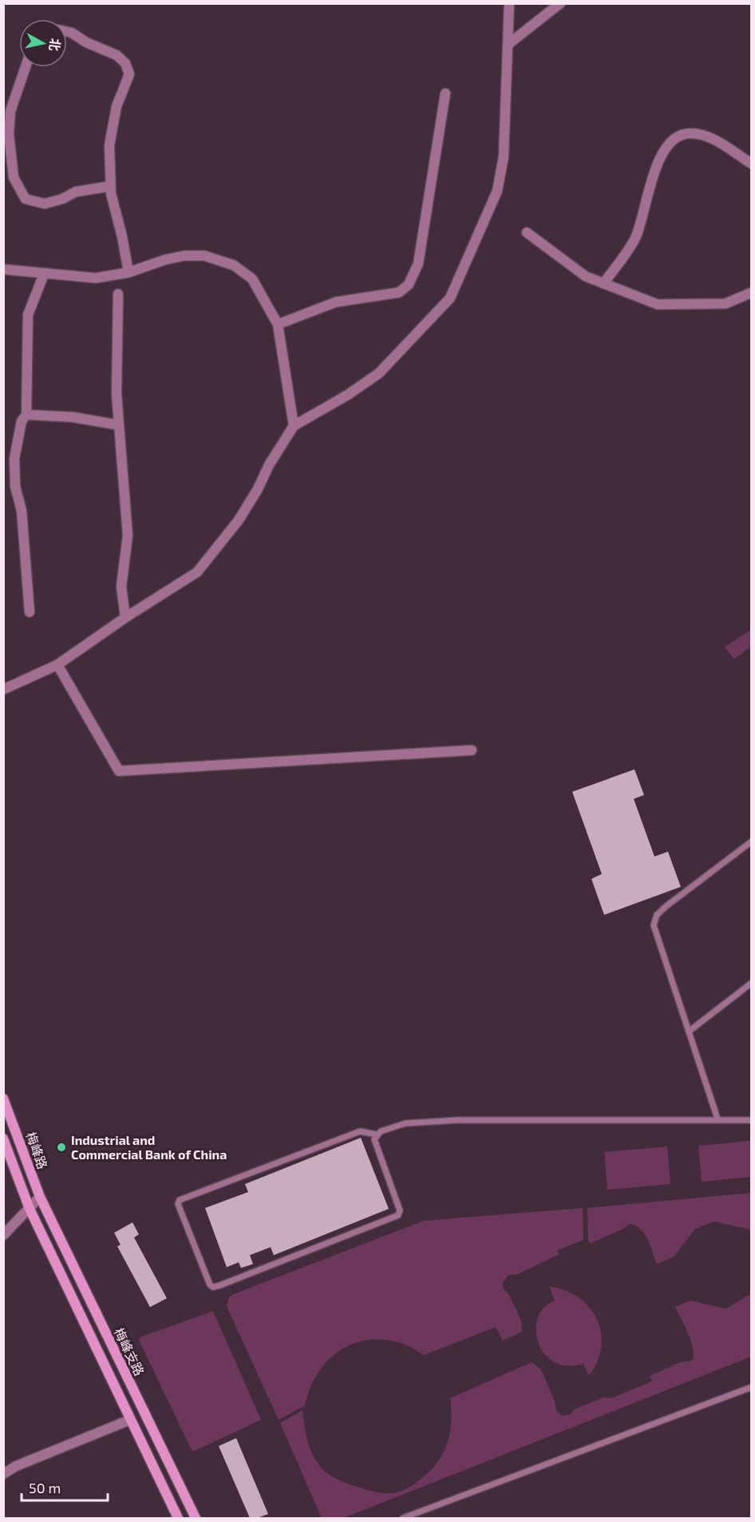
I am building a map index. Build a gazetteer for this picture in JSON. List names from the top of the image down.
{
  "streets": {
    "main road": ["梅峰路", "梅峰支路"]
  },
  "crossings": [
    ["梅峰路", "梅峰支路"]
  ],
  "places": ["Industrial and Commercial Bank of China"],
  "scale_bar": "50 m",
  "north": "right"
}
